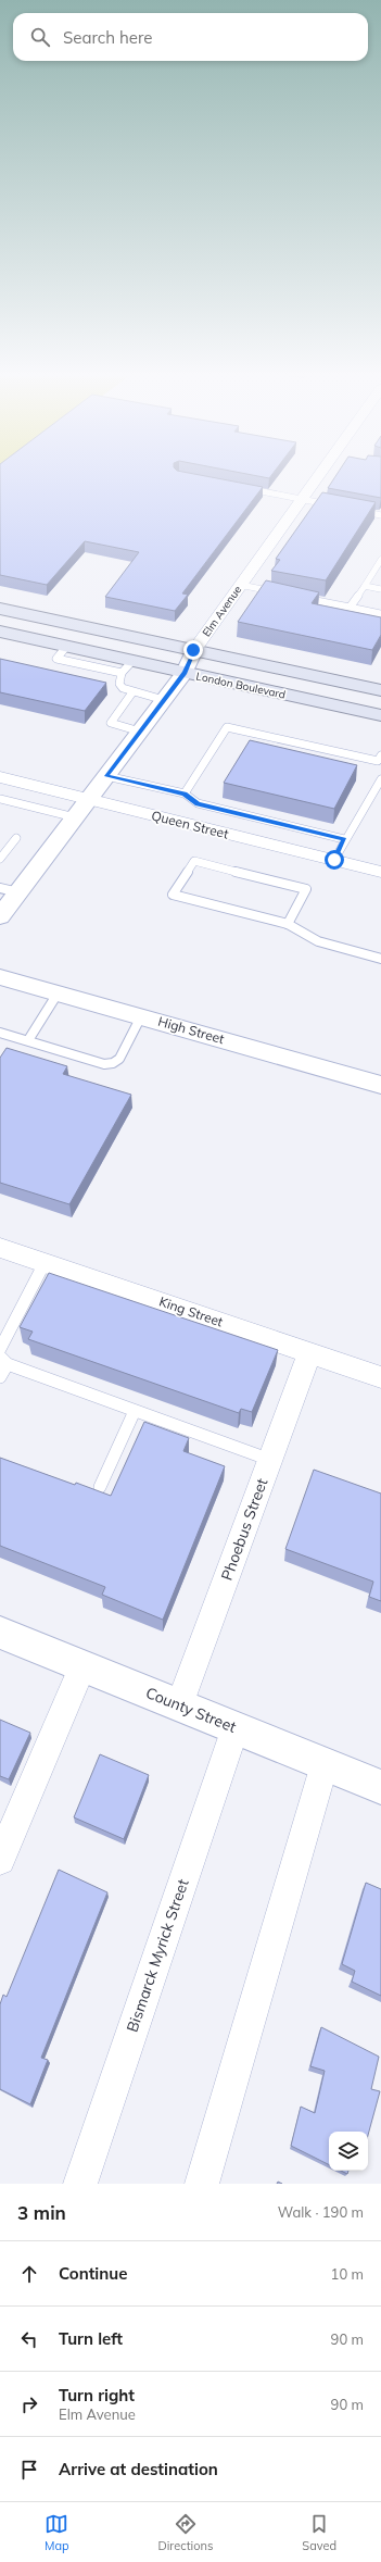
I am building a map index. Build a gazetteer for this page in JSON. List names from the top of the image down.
{
  "streets": {
    "main road": [
      "Elm Avenue",
      "London Boulevard",
      "High Street",
      "County Street"
    ],
    "street": [
      "Queen Street",
      "King Street",
      "Phoebus Street",
      "Bismarck Myrick Street"
    ]
  },
  "crossings": [
    ["Elm Avenue", "London Boulevard"],
    ["Elm Avenue", "Queen Street"],
    ["King Street", "Phoebus Street"],
    ["Phoebus Street", "County Street"],
    ["County Street", "Bismarck Myrick Street"]
  ],
  "page": {
    "search": "Search here",
    "heading": ["3 min", "Walk · 190 m"],
    "list": [
      ["Continue", "10 m"],
      ["Turn left", "90 m"],
      ["Turn right", "Elm Avenue", "90 m"],
      "Arrive at destination"
    ],
    "nav": ["Map", "Directions", "Saved"]
  }
}
